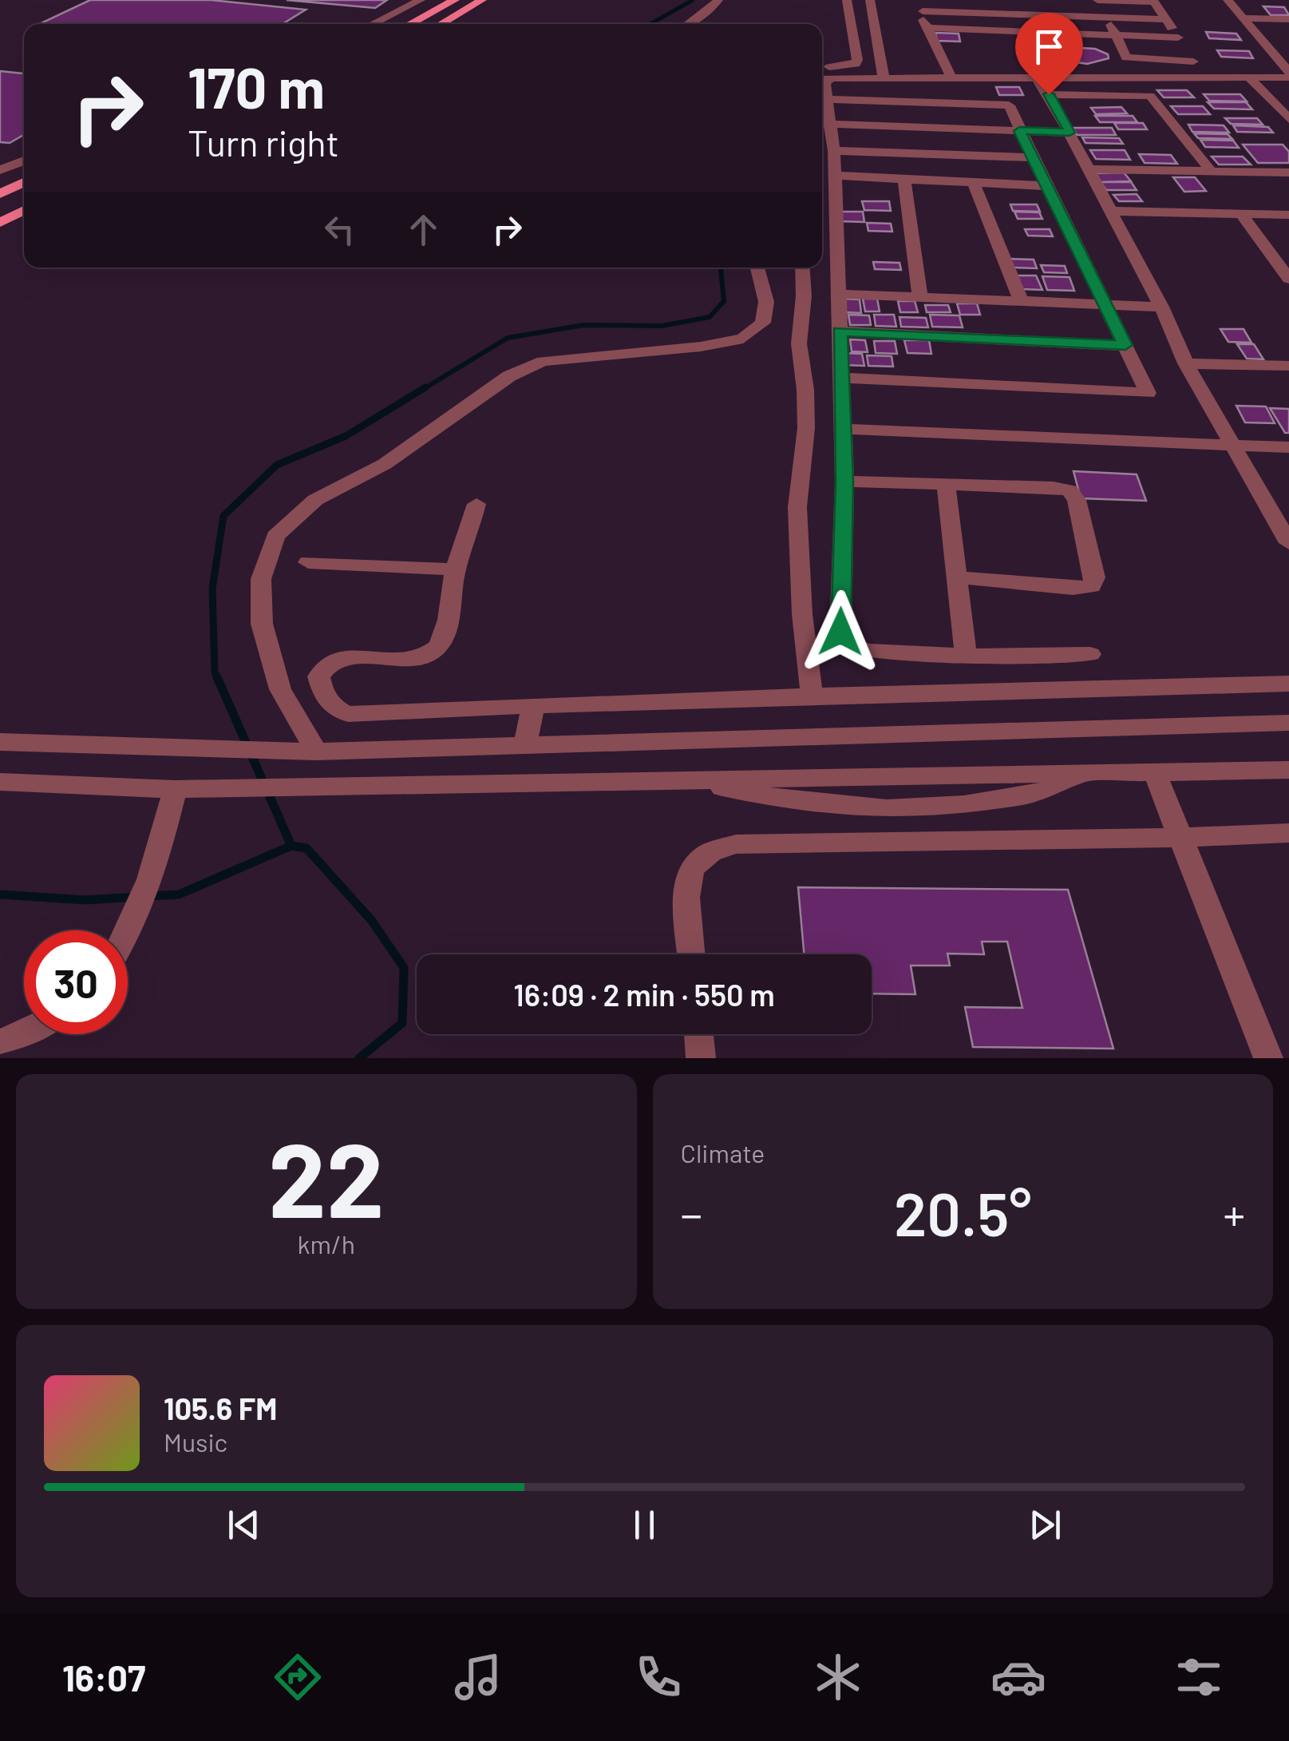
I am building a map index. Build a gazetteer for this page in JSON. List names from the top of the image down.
{
  "page": {
    "turn": ["170 m", "Turn right"],
    "limit": "30",
    "trip": "16:09 · 2 min · 550 m",
    "tile": [
      ["22", "km/h"],
      "Climate"
    ],
    "heat": ["−", "20.5°", "+"],
    "song": ["105.6 FM", "Music"],
    "tabs": "16:07"
  }
}
